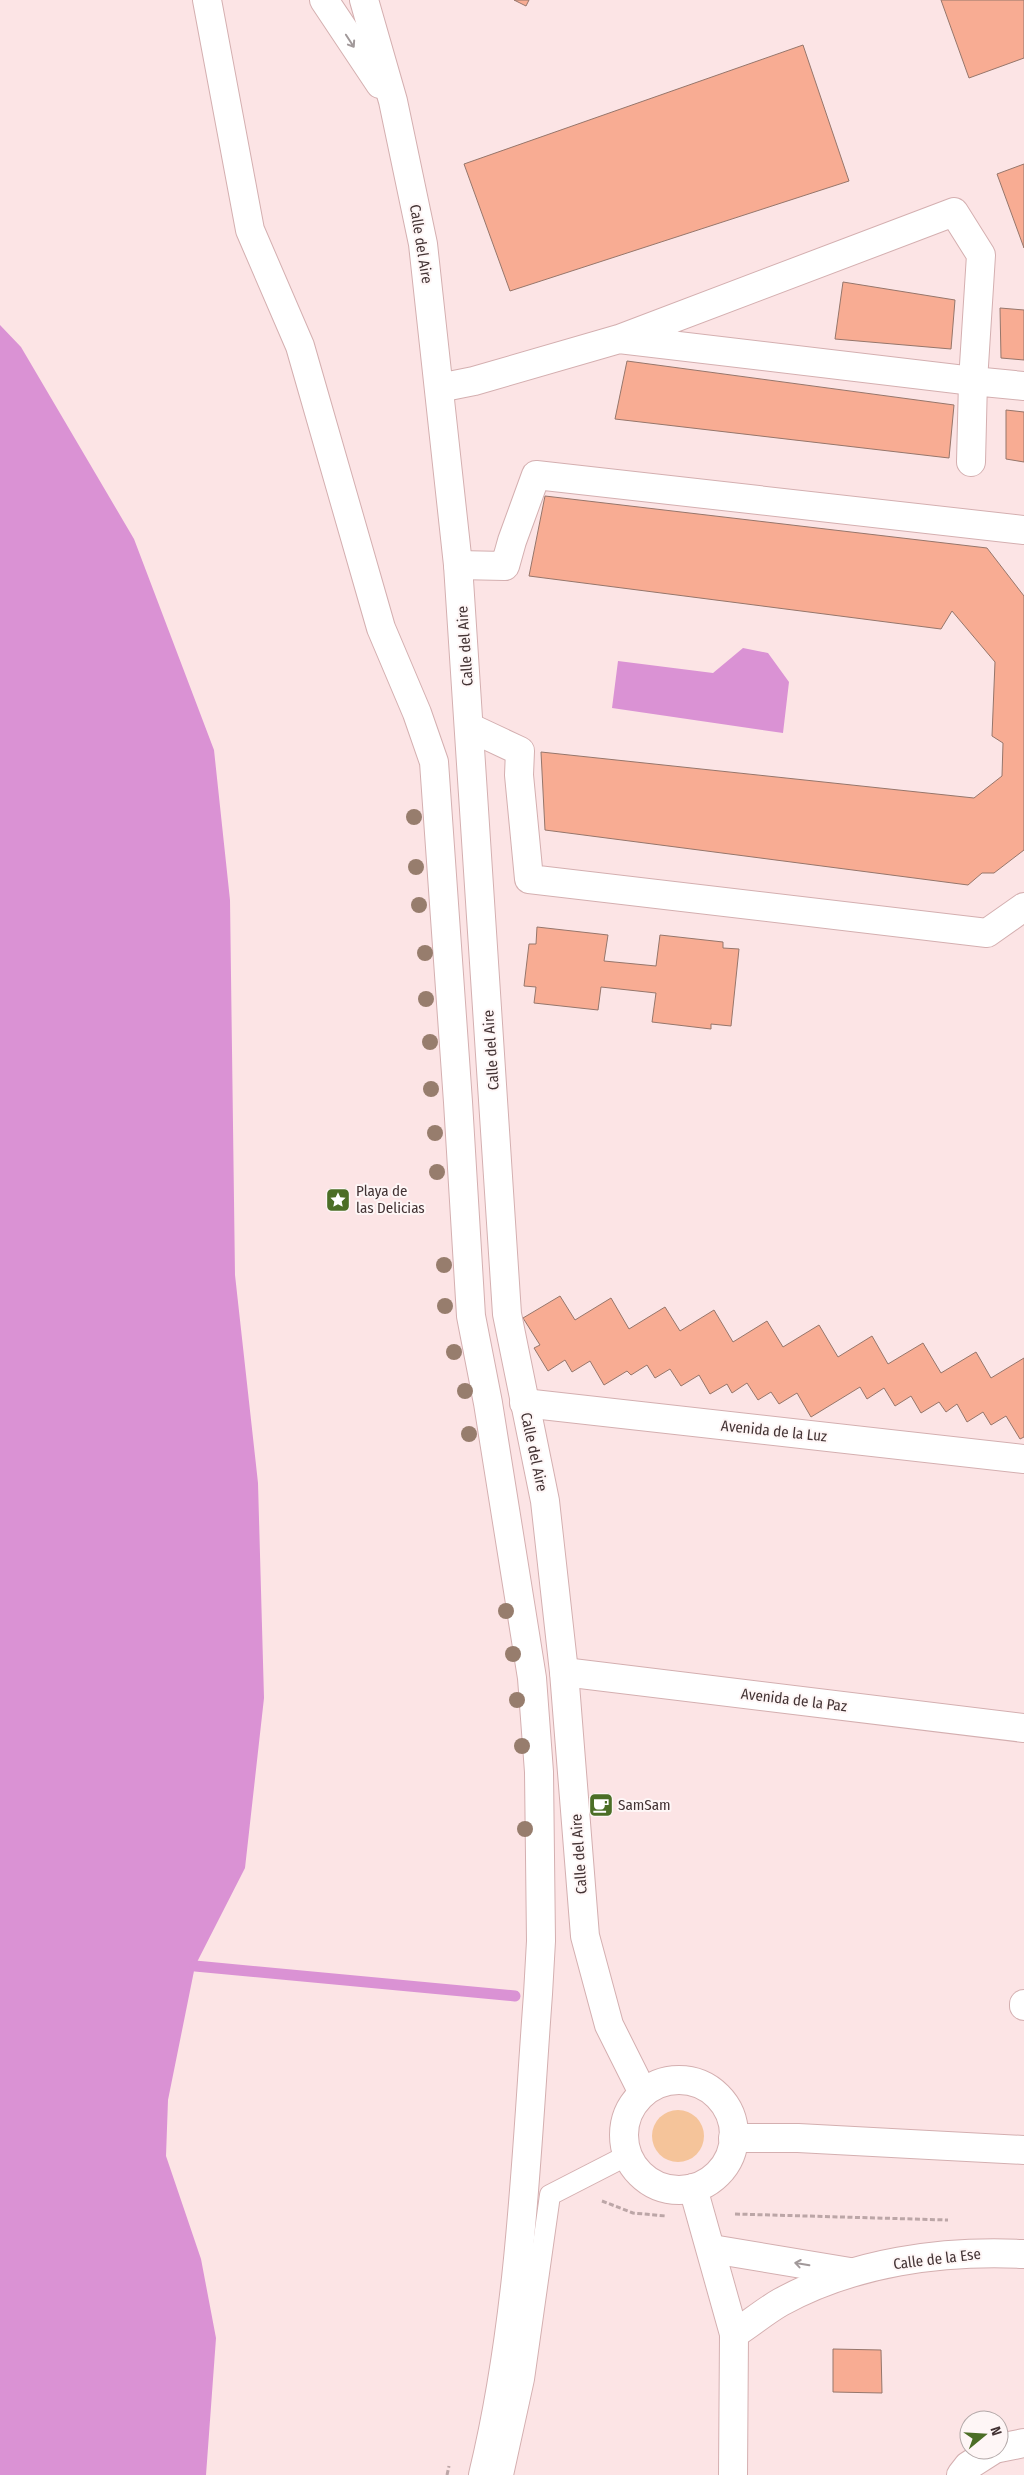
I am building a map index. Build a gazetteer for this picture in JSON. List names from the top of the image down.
{
  "streets": {
    "street": [
      "Calle del Aire",
      "Avenida de la Luz",
      "Avenida de la Paz",
      "Calle de la Ese"
    ]
  },
  "crossings": [
    ["Calle del Aire", "Avenida de la Luz"],
    ["Calle del Aire", "Avenida de la Paz"]
  ],
  "places": {
    "place": ["Playa de las Delicias"],
    "cafe": ["SamSam"]
  },
  "north": "right"
}
